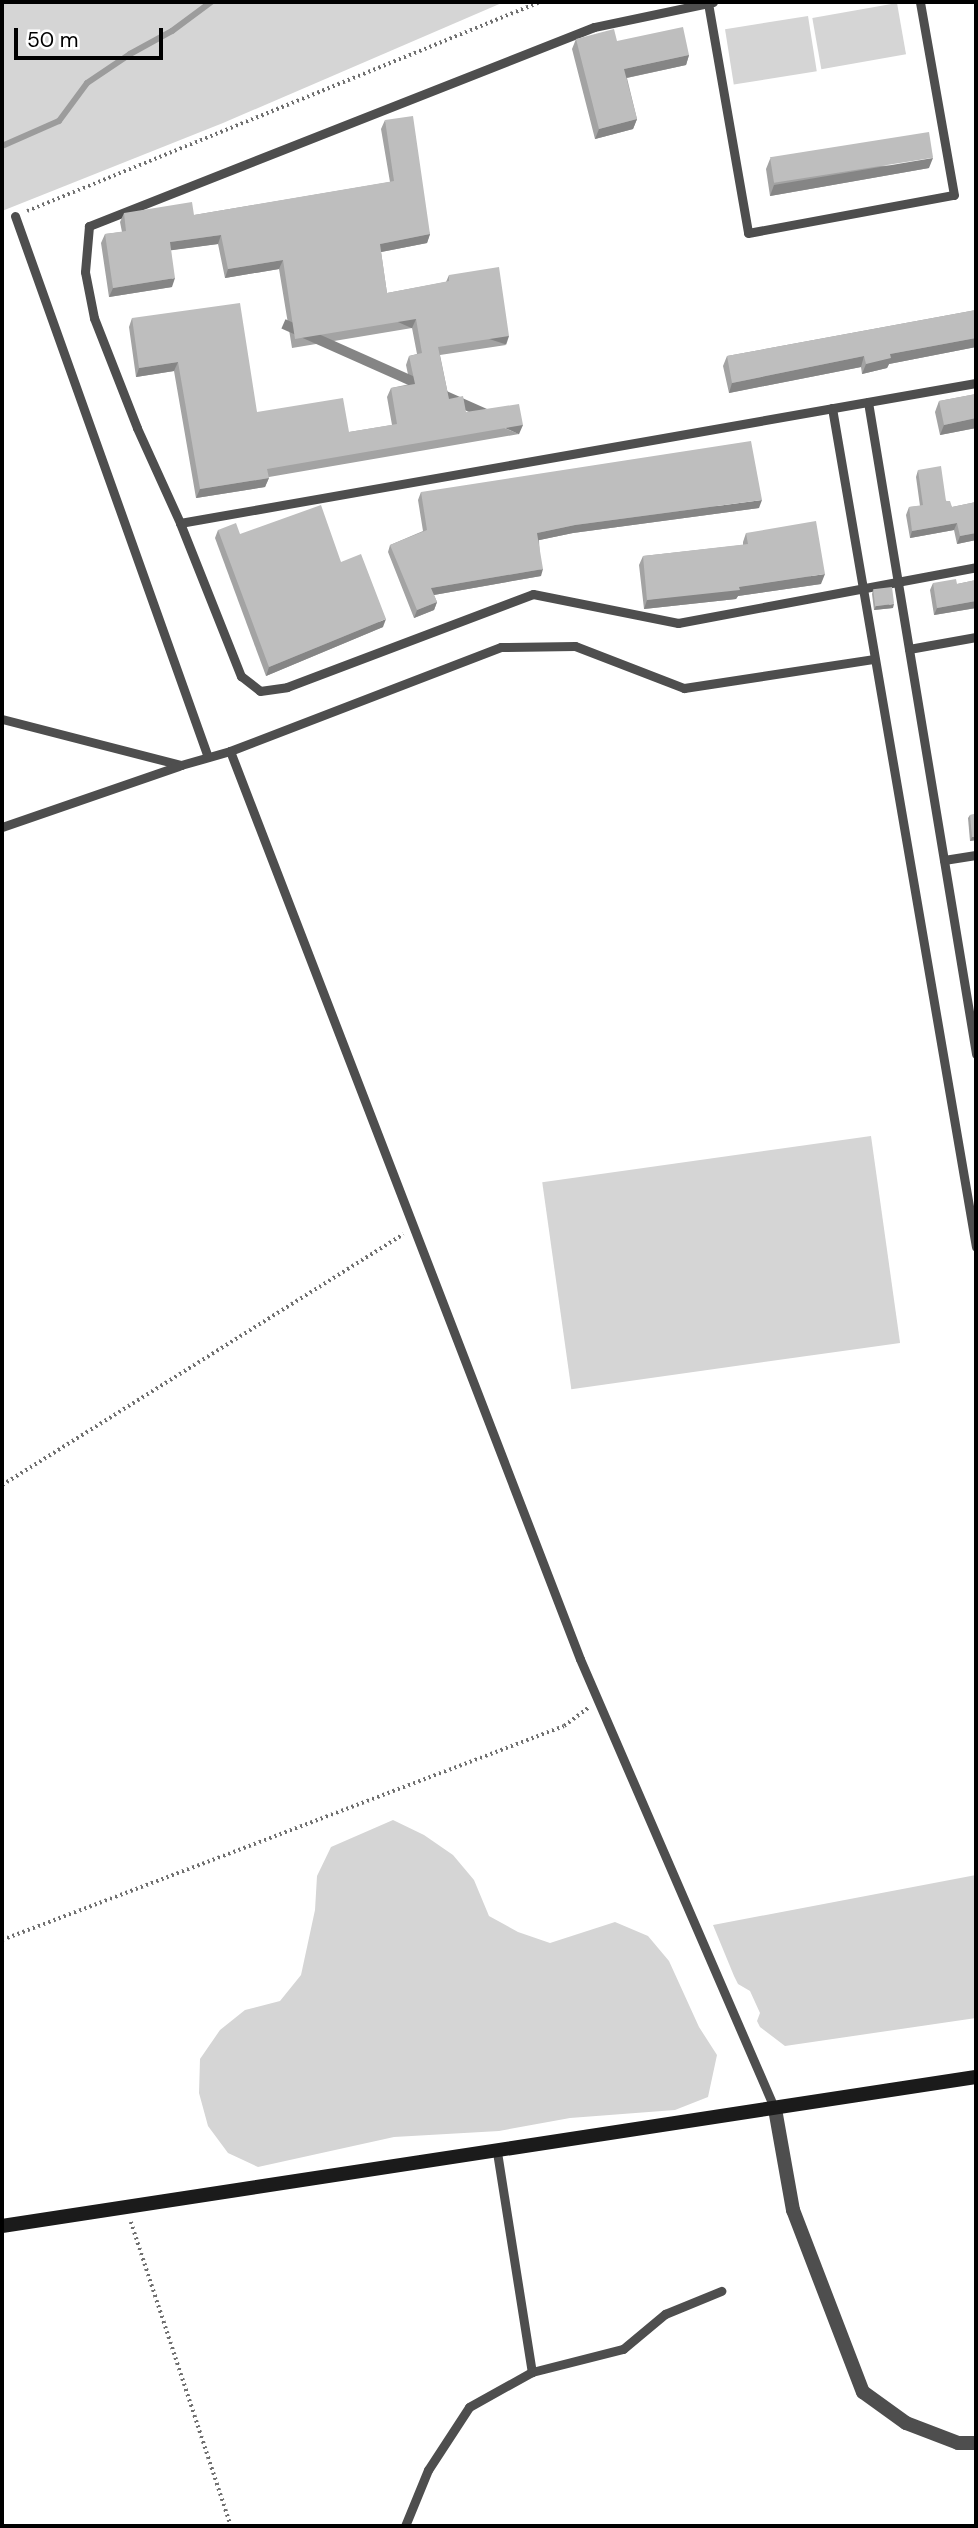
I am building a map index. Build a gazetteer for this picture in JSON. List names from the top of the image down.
{
  "scale_bar": "50 m"
}
